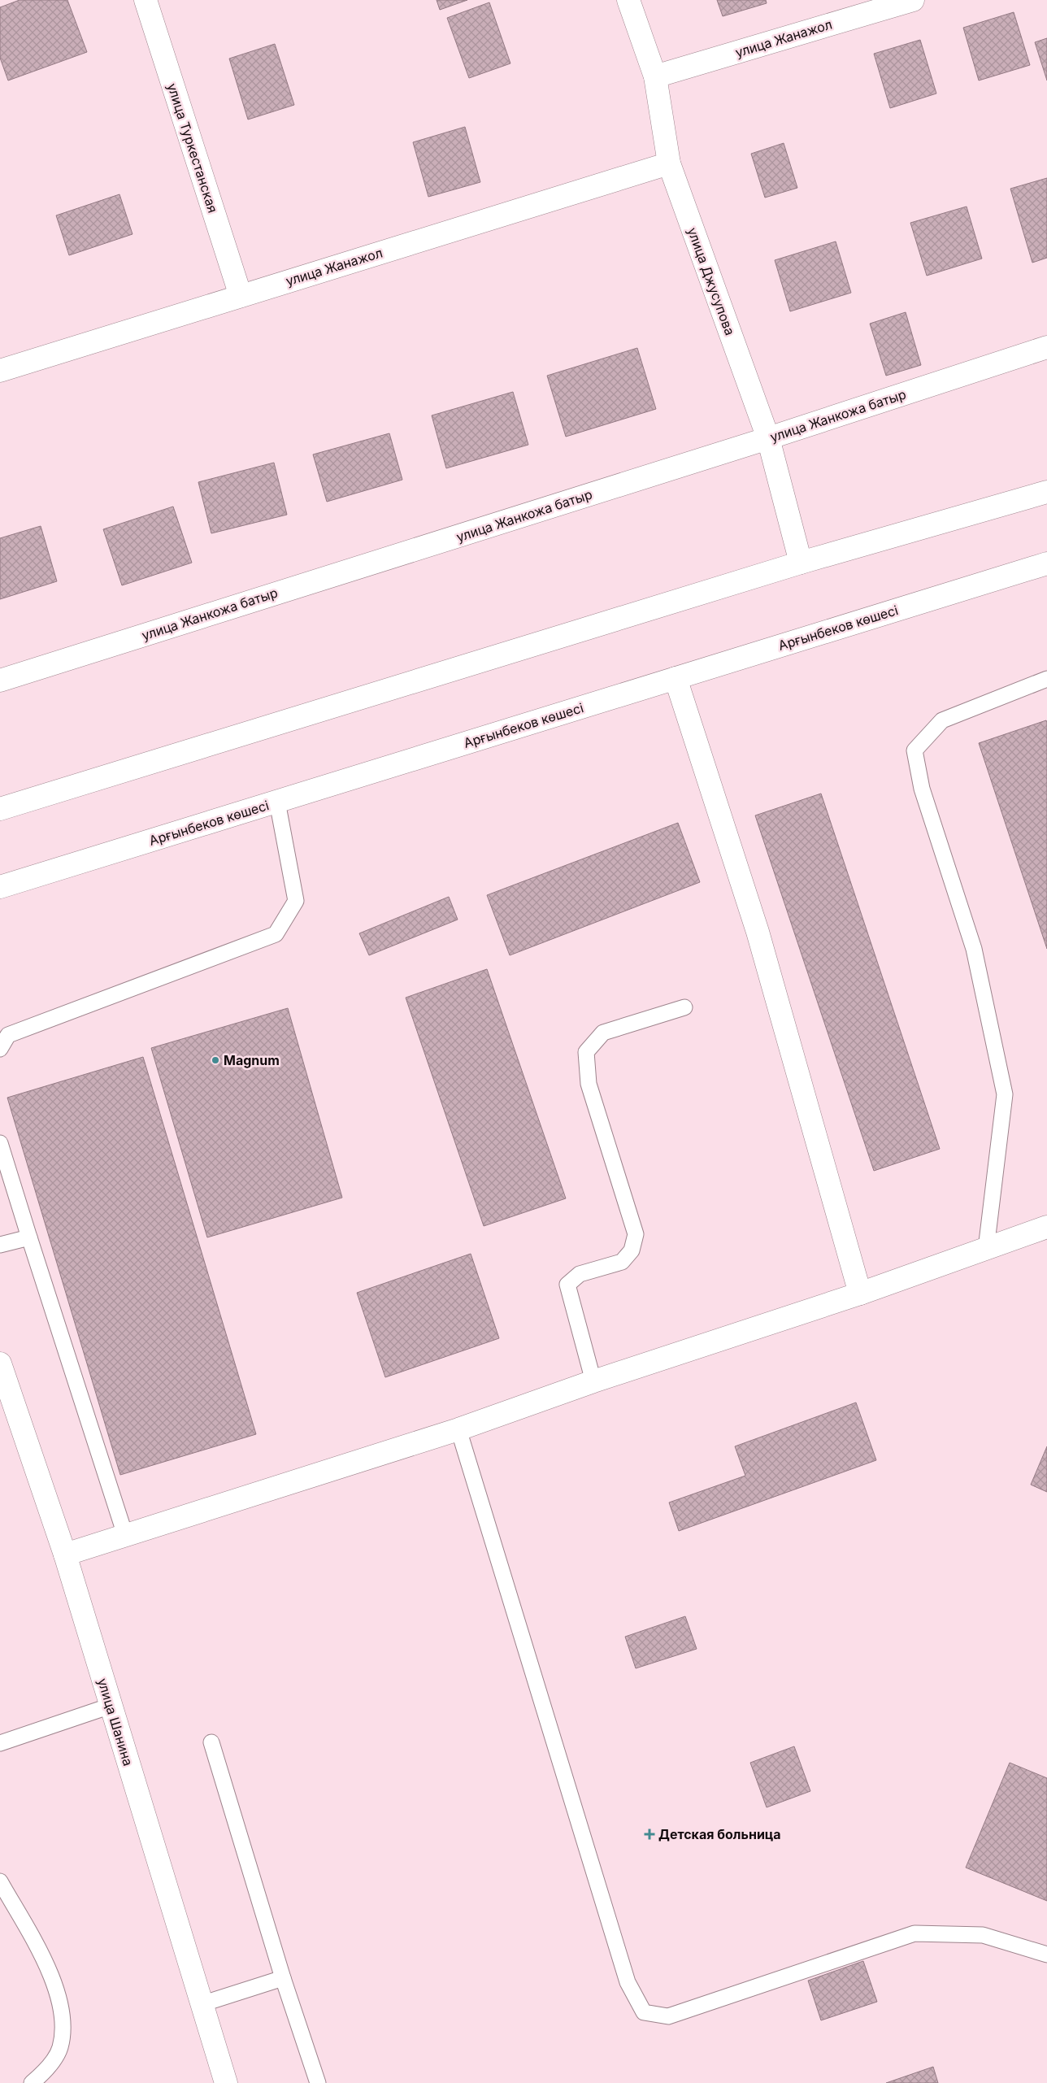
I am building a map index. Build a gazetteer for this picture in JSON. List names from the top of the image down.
{
  "streets": {
    "street": [
      "улица Жанажол",
      "улица Туркестанская",
      "улица Джусупова",
      "улица Жанкожа батыр",
      "Арғынбеков көшесі",
      "улица Шанина"
    ]
  },
  "crossings": [
    ["улица Жанажол", "улица Туркестанская"],
    ["улица Жанажол", "улица Джусупова"],
    ["улица Джусупова", "улица Жанкожа батыр"]
  ],
  "places": {
    "other": ["Magnum"],
    "health": ["Детская больница"]
  }
}
